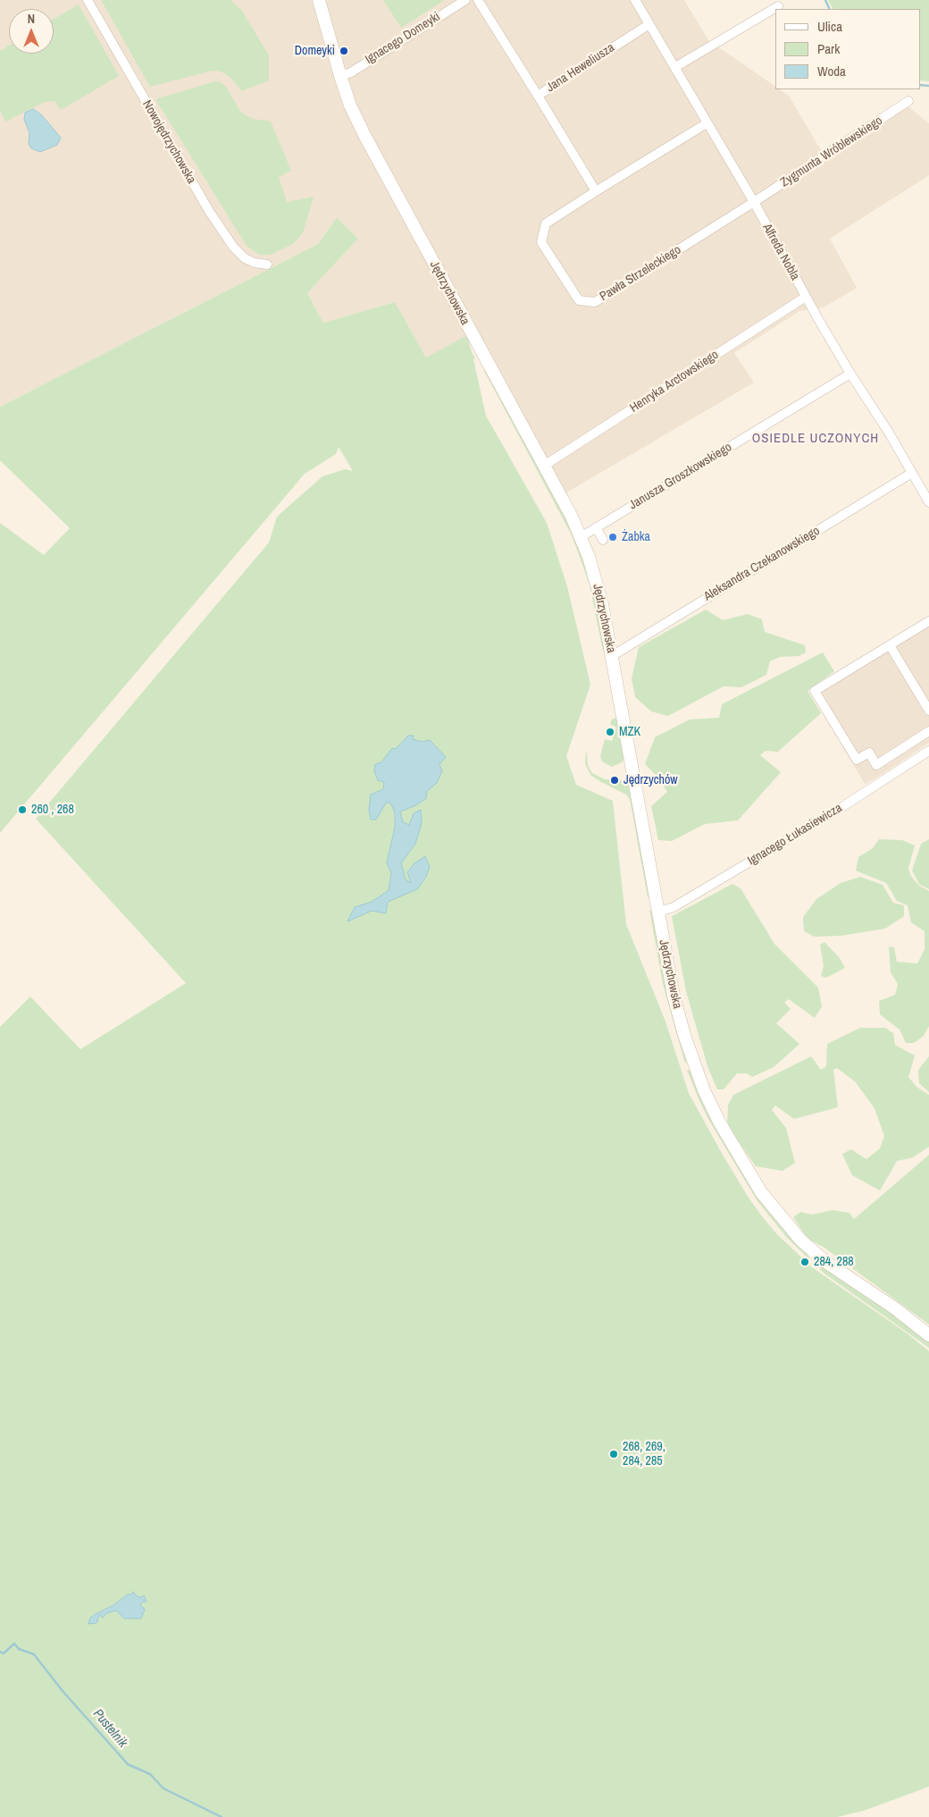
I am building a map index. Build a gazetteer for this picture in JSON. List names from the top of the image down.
{
  "streets": {
    "main road": ["Jędrzychowska"],
    "street": [
      "Ignacego Domeyki",
      "Jana Heweliusza",
      "Nowojędrzychowska",
      "Zygmunta Wróblewskiego",
      "Alfreda Nobla",
      "Pawła Strzeleckiego",
      "Henryka Arctowskiego",
      "Janusza Groszkowskiego",
      "Aleksandra Czekanowskiego",
      "Ignacego Łukasiewicza"
    ]
  },
  "crossings": [
    ["Ignacego Domeyki", "Jędrzychowska"],
    ["Jana Heweliusza", "Alfreda Nobla"],
    ["Jana Heweliusza", "Pawła Strzeleckiego"],
    ["Zygmunta Wróblewskiego", "Alfreda Nobla"],
    ["Zygmunta Wróblewskiego", "Pawła Strzeleckiego"],
    ["Alfreda Nobla", "Pawła Strzeleckiego"],
    ["Alfreda Nobla", "Henryka Arctowskiego"],
    ["Alfreda Nobla", "Janusza Groszkowskiego"],
    ["Alfreda Nobla", "Aleksandra Czekanowskiego"],
    ["Jędrzychowska", "Henryka Arctowskiego"],
    ["Jędrzychowska", "Janusza Groszkowskiego"],
    ["Jędrzychowska", "Aleksandra Czekanowskiego"],
    ["Jędrzychowska", "Ignacego Łukasiewicza"]
  ],
  "districts": ["OSIEDLE UCZONYCH"],
  "water": ["Pustelnik"],
  "places": [
    "Domeyki",
    "Żabka",
    "MZK",
    "Jędrzychów",
    "260 , 268",
    "284, 288",
    "268, 269, 284, 285"
  ],
  "legend": ["Ulica", "Park", "Woda"],
  "north": "top"
}
